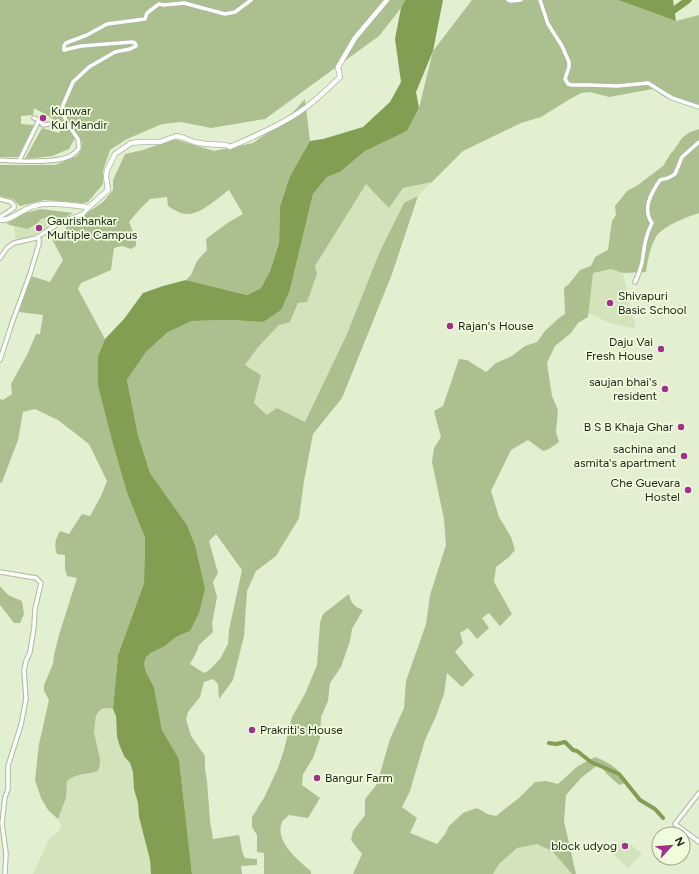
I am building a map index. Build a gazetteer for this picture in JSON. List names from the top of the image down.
{
  "places": [
    "Kunwar Kul Mandir",
    "Gaurishankar Multiple Campus",
    "Shivapuri Basic School",
    "Rajan's House",
    "Daju Vai Fresh House",
    "saujan bhai's resident",
    "B S B Khaja Ghar",
    "sachina and asmita's apartment",
    "Che Guevara Hostel",
    "Prakriti's House",
    "Bangur Farm",
    "block udyog"
  ],
  "north": "top right"
}
